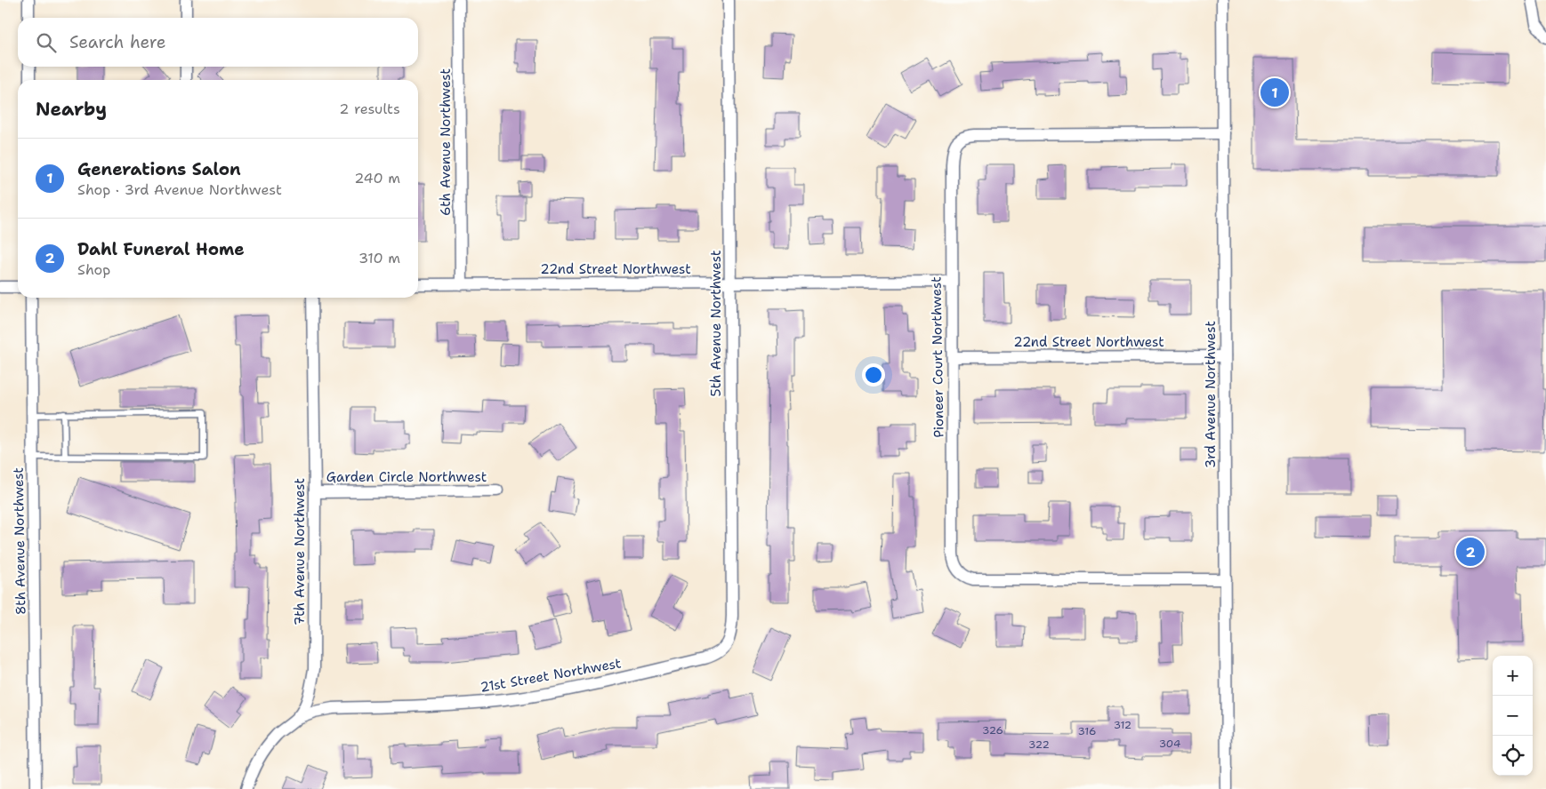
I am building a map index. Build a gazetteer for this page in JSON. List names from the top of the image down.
{
  "streets": {
    "street": [
      "6th Avenue Northwest",
      "22nd Street Northwest",
      "5th Avenue Northwest",
      "Pioneer Court Northwest",
      "3rd Avenue Northwest",
      "Garden Circle Northwest",
      "8th Avenue Northwest",
      "7th Avenue Northwest",
      "21st Street Northwest"
    ]
  },
  "crossings": [
    ["6th Avenue Northwest", "22nd Street Northwest"],
    ["22nd Street Northwest", "5th Avenue Northwest"],
    ["22nd Street Northwest", "Pioneer Court Northwest"],
    ["22nd Street Northwest", "3rd Avenue Northwest"],
    ["5th Avenue Northwest", "21st Street Northwest"],
    ["Pioneer Court Northwest", "3rd Avenue Northwest"],
    ["Garden Circle Northwest", "7th Avenue Northwest"],
    ["7th Avenue Northwest", "21st Street Northwest"]
  ],
  "house_numbers": [
    "312",
    "326",
    "316",
    "304",
    "322"
  ],
  "page": {
    "search": "Search here",
    "pins": ["1", "2"],
    "heading": ["Nearby", "2 results"],
    "list": [
      {
        "mark": "1",
        "name": "Generations Salon",
        "note": "Shop · 3rd Avenue Northwest",
        "value": "240 m"
      },
      {
        "mark": "2",
        "name": "Dahl Funeral Home",
        "note": "Shop",
        "value": "310 m"
      }
    ],
    "map_buttons": ["+", "−"]
  }
}
